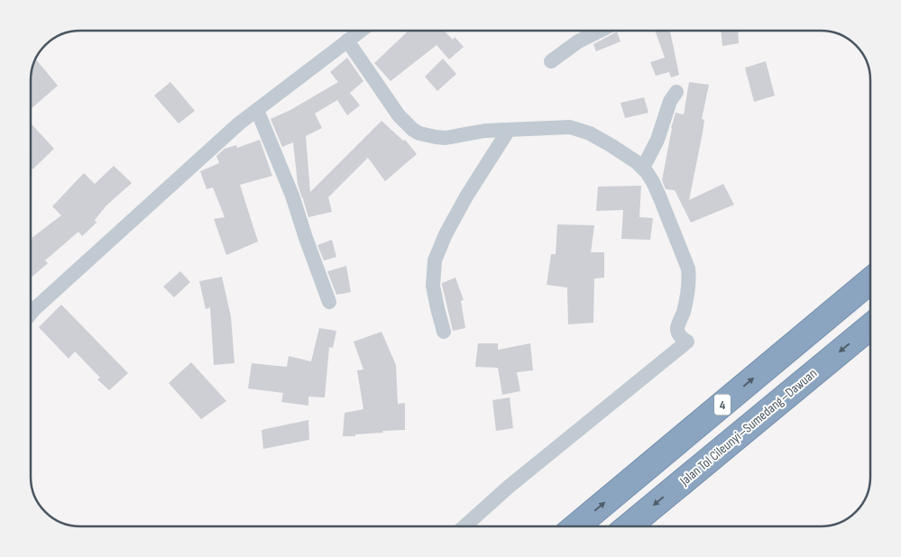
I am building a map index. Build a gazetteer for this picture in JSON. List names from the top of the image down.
{
  "streets": {
    "highway": ["4", "Jalan Tol Cileunyi–Sumedang–Dawuan"]
  }
}
